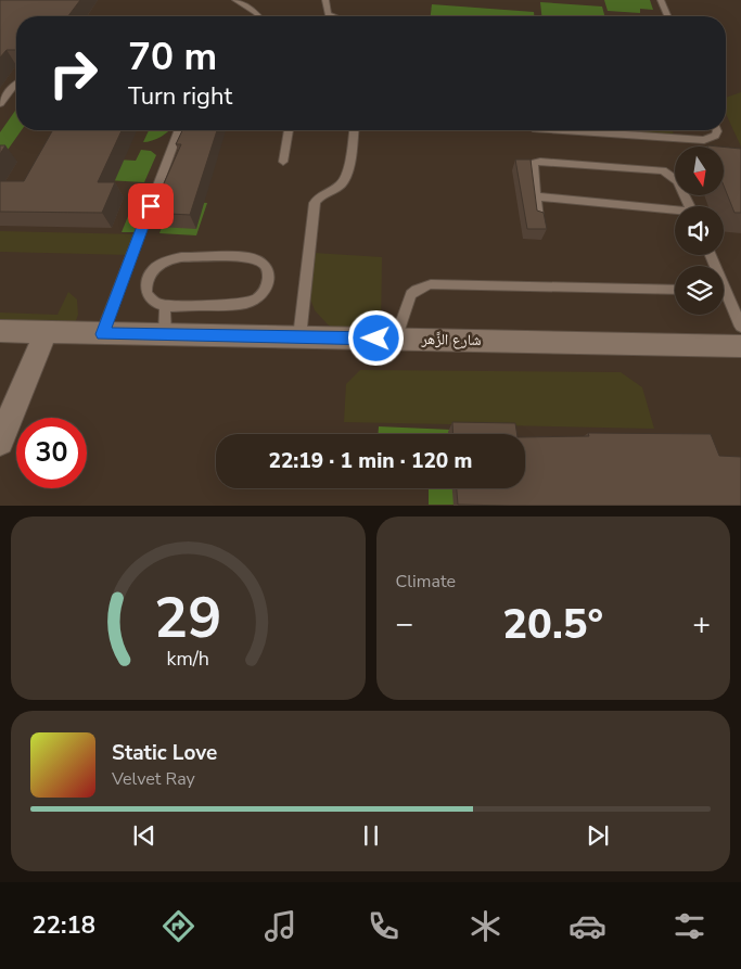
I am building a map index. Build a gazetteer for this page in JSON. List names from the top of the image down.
{
  "streets": {
    "street": ["شارع الزَّهر"]
  },
  "north": "bottom",
  "page": {
    "turn": ["70 m", "Turn right"],
    "limit": "30",
    "trip": "22:19 · 1 min · 120 m",
    "tile": "Climate",
    "heat": ["−", "20.5°", "+"],
    "song": ["Static Love", "Velvet Ray"],
    "tabs": "22:18",
    "gauge": ["29", "km/h"]
  }
}
